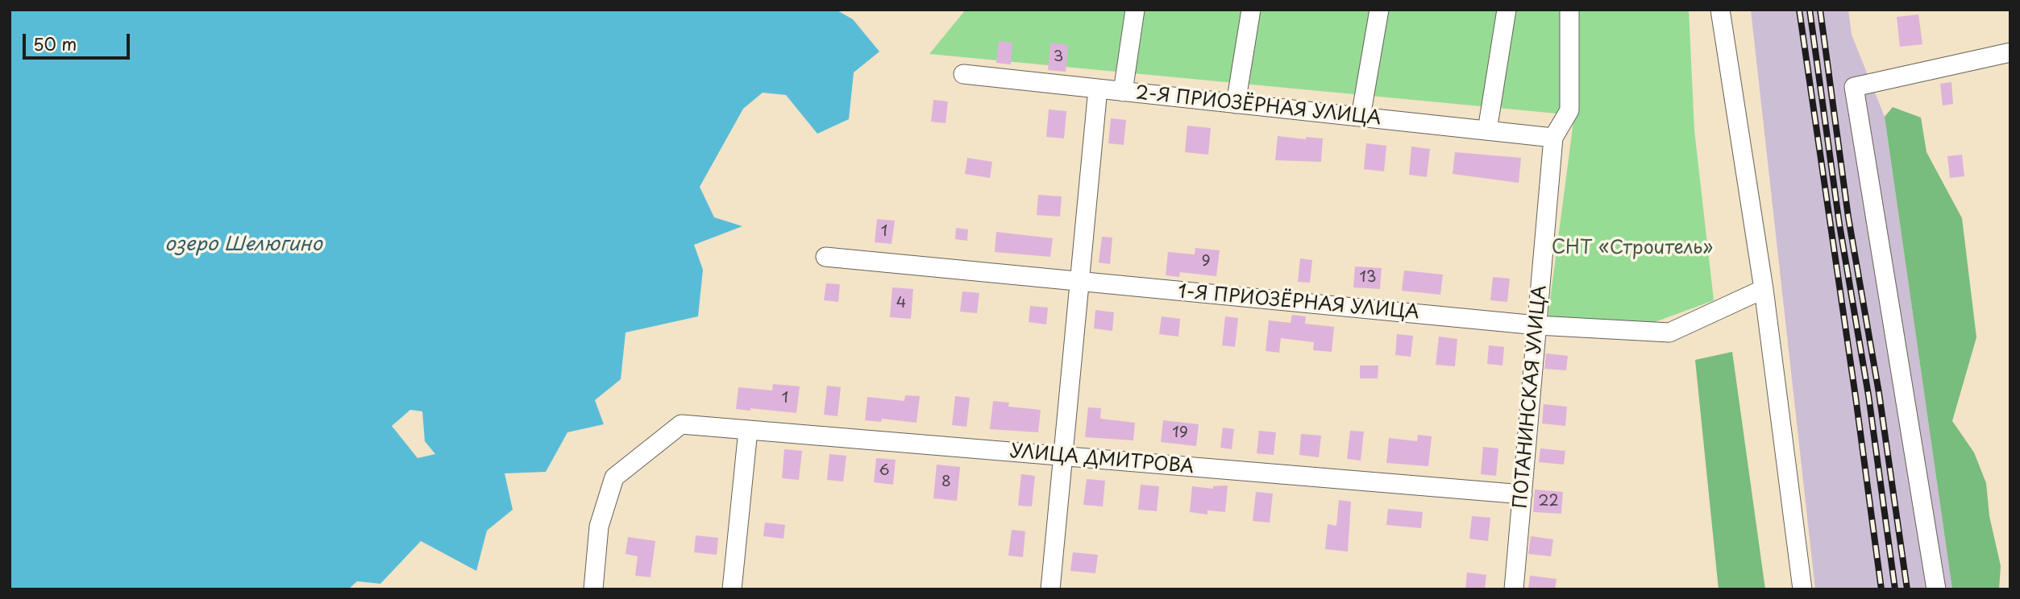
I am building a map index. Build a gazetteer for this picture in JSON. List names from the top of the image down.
{
  "streets": {
    "street": [
      "2-Я ПРИОЗЁРНАЯ УЛИЦА",
      "1-Я ПРИОЗЁРНАЯ УЛИЦА",
      "ПОТАНИНСКАЯ УЛИЦА",
      "УЛИЦА ДМИТРОВА"
    ]
  },
  "crossings": [
    ["2-Я ПРИОЗЁРНАЯ УЛИЦА", "ПОТАНИНСКАЯ УЛИЦА"],
    ["1-Я ПРИОЗЁРНАЯ УЛИЦА", "ПОТАНИНСКАЯ УЛИЦА"],
    ["ПОТАНИНСКАЯ УЛИЦА", "УЛИЦА ДМИТРОВА"]
  ],
  "water": ["озеро Шелюгино"],
  "parks": ["СНТ «Строитель»"],
  "house_numbers": [
    "3",
    "1",
    "9",
    "13",
    "4",
    "1",
    "19",
    "6",
    "8",
    "22"
  ],
  "scale_bar": "50 m"
}
